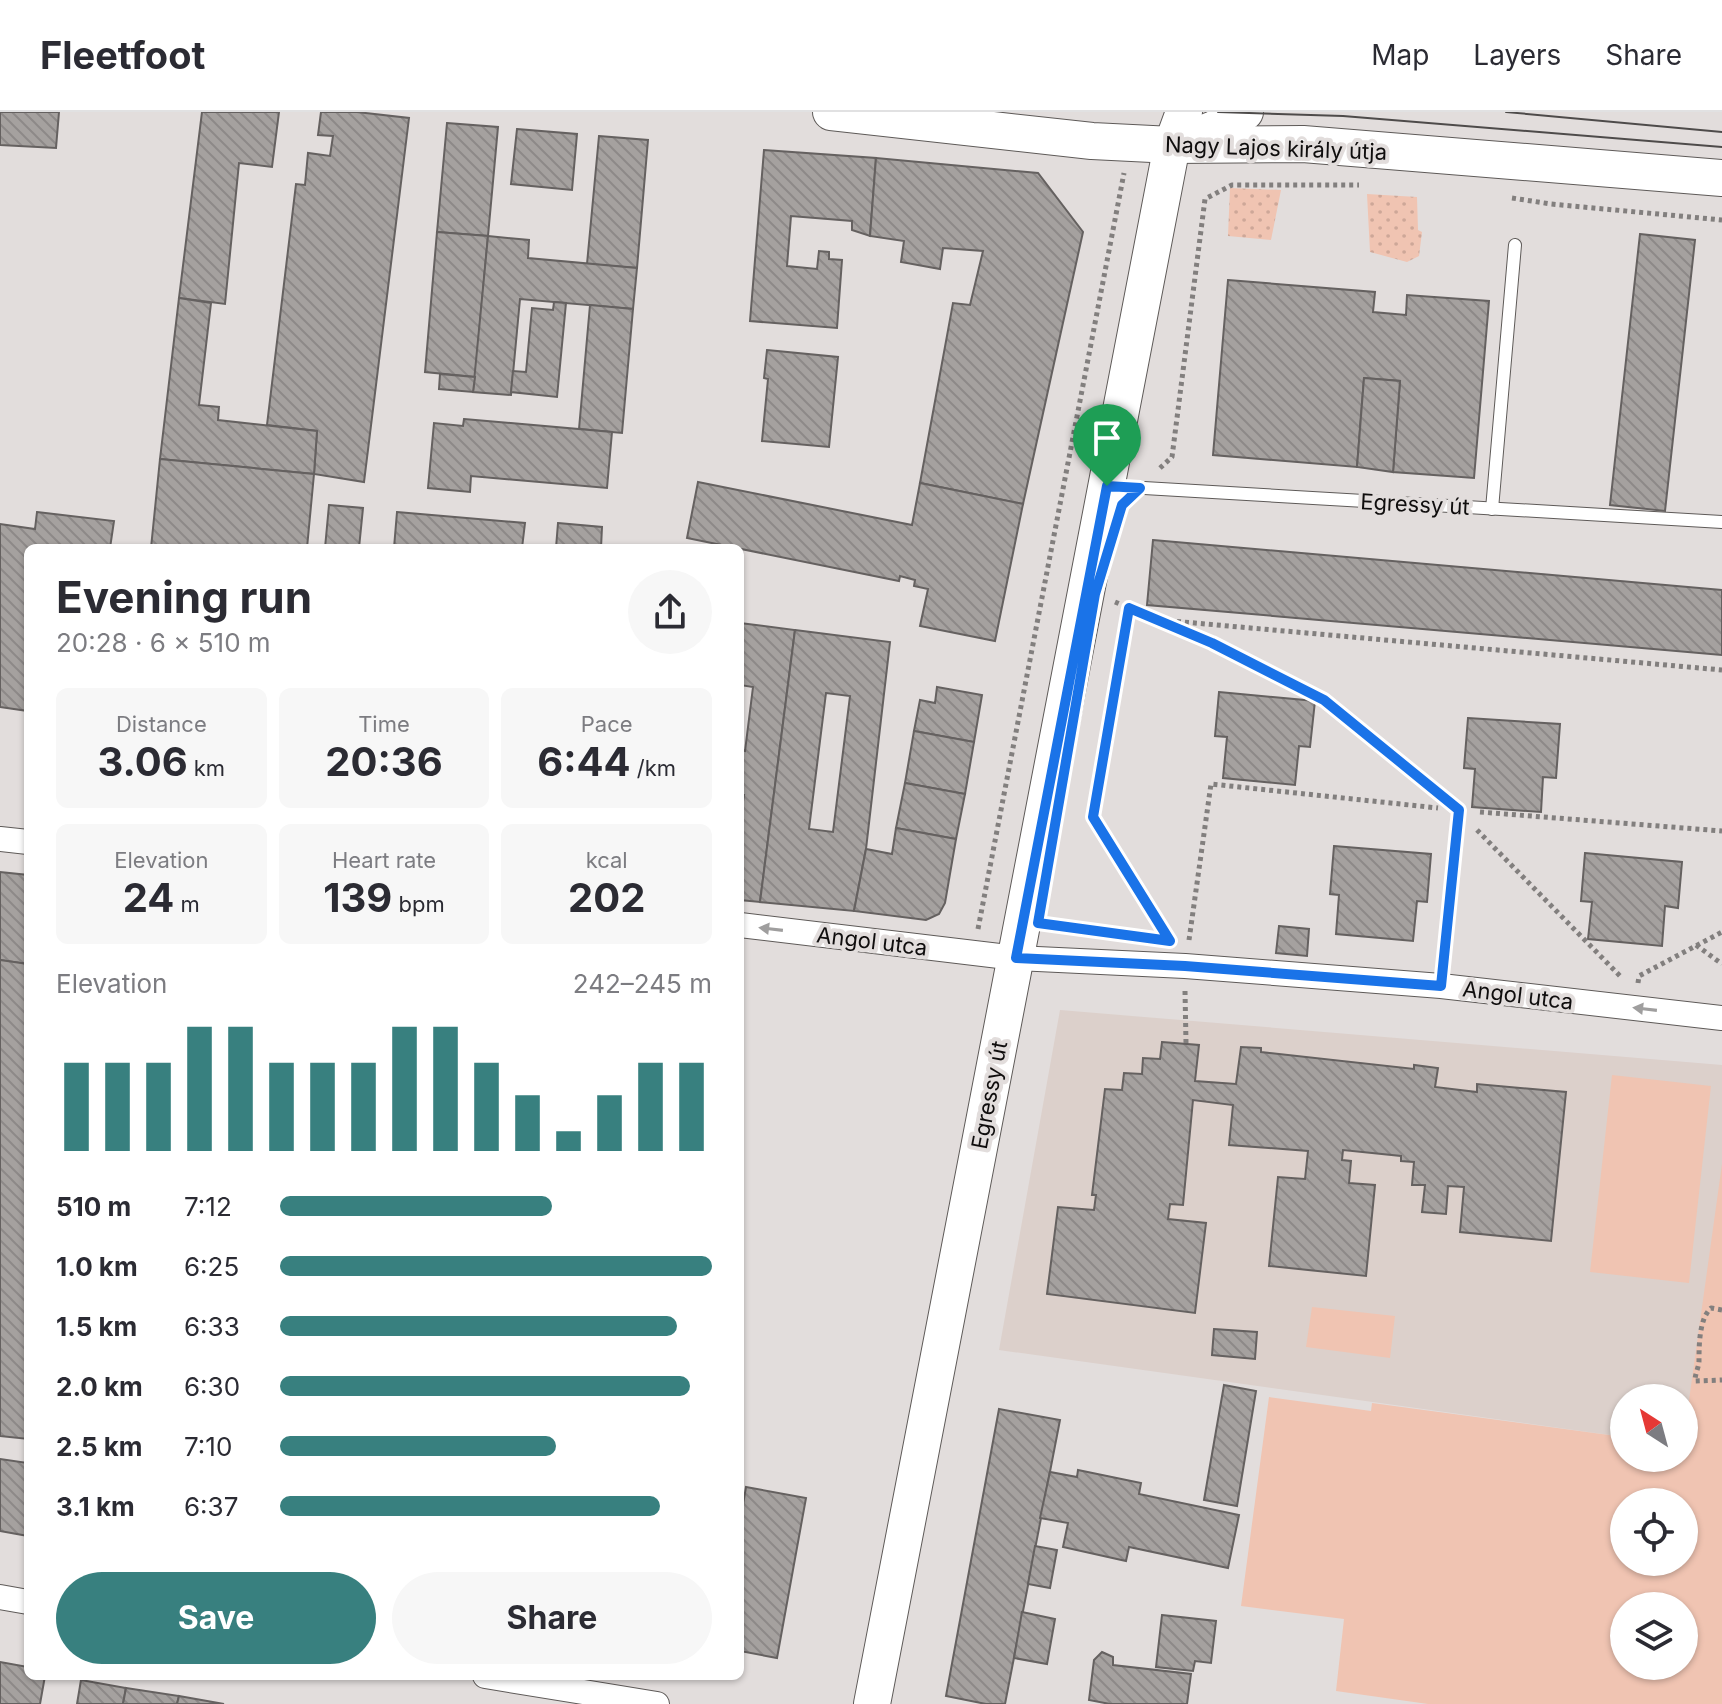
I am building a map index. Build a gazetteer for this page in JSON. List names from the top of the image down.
{
  "streets": {
    "street": ["Nagy Lajos király útja", "Egressy út", "Angol utca"]
  },
  "crossings": [
    ["Nagy Lajos király útja", "Egressy út"],
    ["Egressy út", "Angol utca"]
  ],
  "one_way": ["Angol utca"],
  "north": "top left",
  "page": {
    "header": "Fleetfoot",
    "nav": ["Map", "Layers", "Share"],
    "heading": ["Evening run", "20:28 · 6 × 510 m"],
    "stats": [
      ["Distance", "3.06 km"],
      ["Time", "20:36"],
      ["Pace", "6:44 /km"],
      ["Elevation", "24 m"],
      ["Heart rate", "139 bpm"],
      ["kcal", "202"]
    ],
    "chart": ["Elevation", "242–245 m"],
    "list": [
      {
        "name": "510 m",
        "note": "7:12"
      },
      {
        "name": "1.0 km",
        "note": "6:25"
      },
      {
        "name": "1.5 km",
        "note": "6:33"
      },
      {
        "name": "2.0 km",
        "note": "6:30"
      },
      {
        "name": "2.5 km",
        "note": "7:10"
      },
      {
        "name": "3.1 km",
        "note": "6:37"
      }
    ],
    "buttons": ["Save", "Share"]
  }
}
